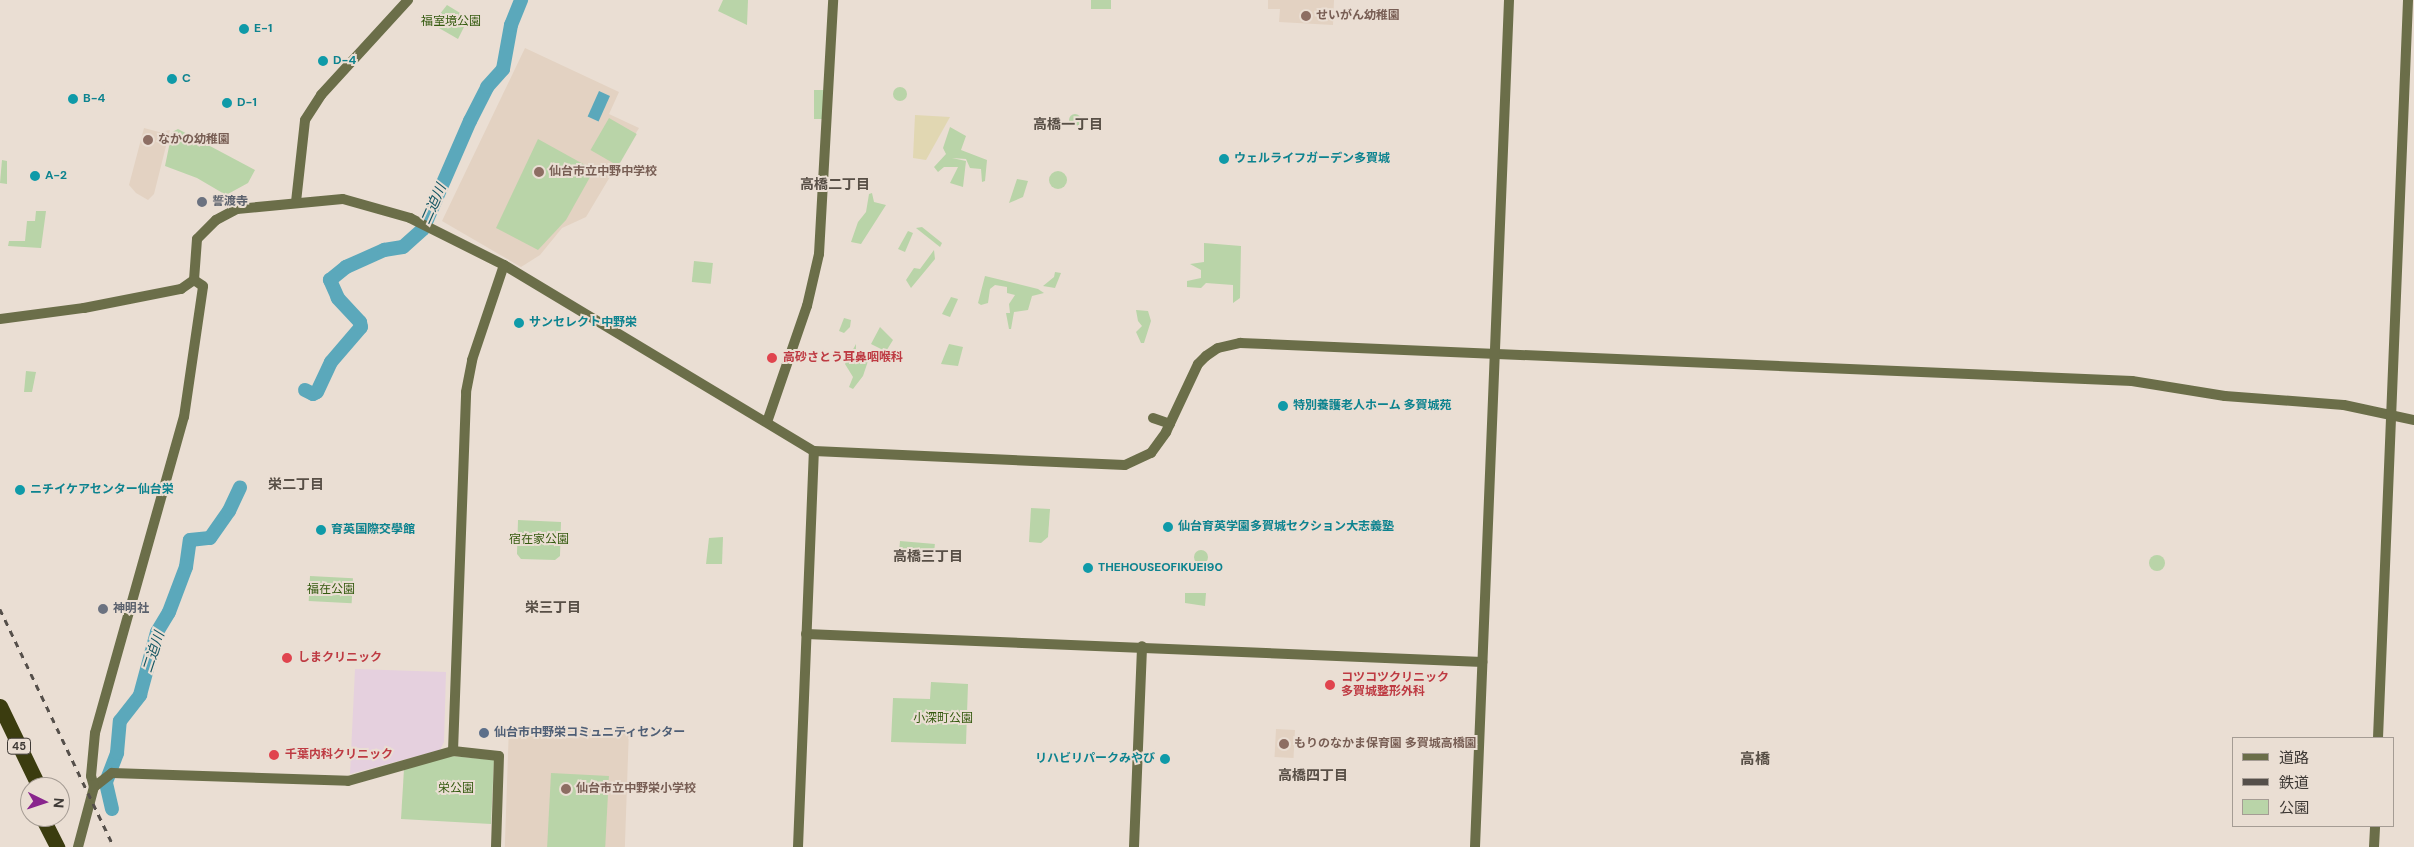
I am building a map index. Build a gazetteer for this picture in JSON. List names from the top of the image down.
{
  "streets": {
    "highway": ["45"]
  },
  "districts": [
    "高橋一丁目",
    "高橋二丁目",
    "栄二丁目",
    "高橋三丁目",
    "栄三丁目",
    "高橋",
    "高橋四丁目"
  ],
  "water": ["二迫川"],
  "parks": [
    "福室境公園",
    "宿在家公園",
    "福在公園",
    "小深町公園",
    "栄公園"
  ],
  "places": [
    "せいがん幼稚園",
    "E-1",
    "D-4",
    "C",
    "B-4",
    "D-1",
    "なかの幼稚園",
    "ウェルライフガーデン多賀城",
    "仙台市立中野中学校",
    "A-2",
    "誓渡寺",
    "サンセレクト中野栄",
    "高砂さとう耳鼻咽喉科",
    "特別養護老人ホーム 多賀城苑",
    "ニチイケアセンター仙台栄",
    "仙台育英学園多賀城セクション大志義塾",
    "育英国際交學館",
    "THEHOUSEOFIKUEI90",
    "神明社",
    "しまクリニック",
    "コツコツクリニック 多賀城整形外科",
    "仙台市中野栄コミュニティセンター",
    "もりのなかま保育園 多賀城高橋園",
    "千葉内科クリニック",
    "リハビリパークみやび",
    "仙台市立中野栄小学校"
  ],
  "legend": ["道路", "鉄道", "公園"],
  "north": "right"
}
